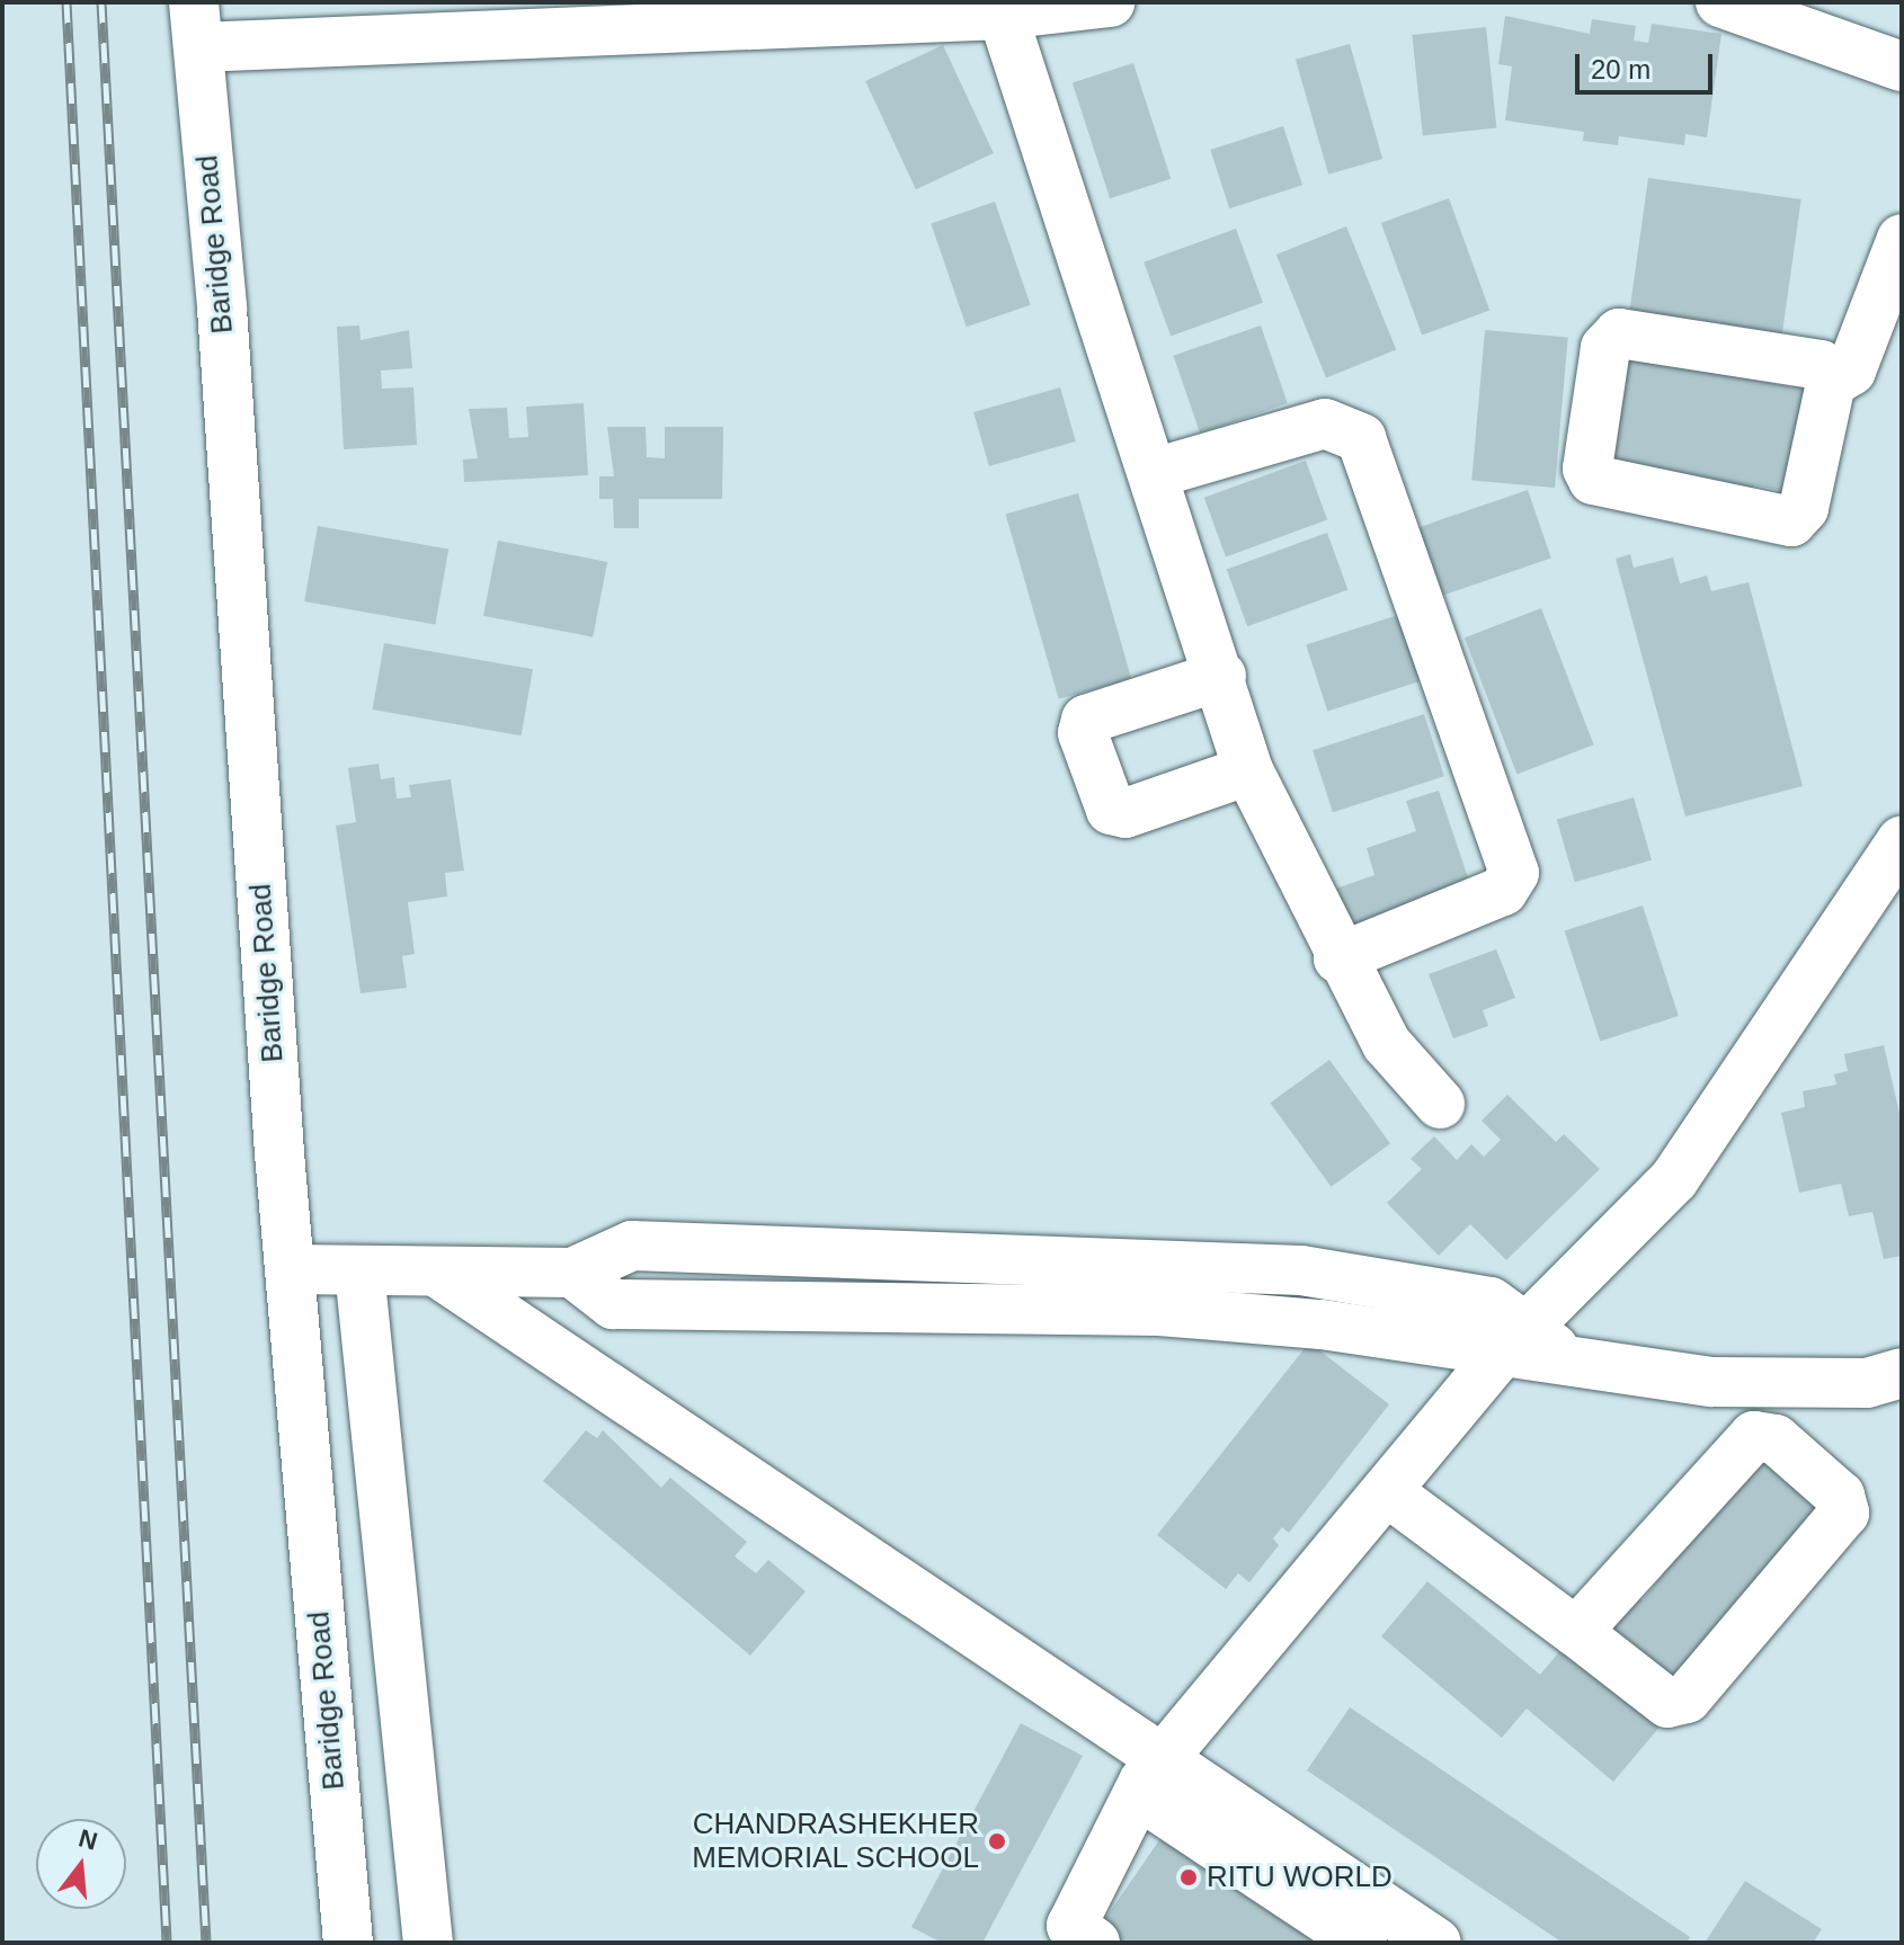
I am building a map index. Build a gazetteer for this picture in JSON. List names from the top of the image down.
{
  "streets": {
    "street": ["Baridge Road"]
  },
  "places": ["CHANDRASHEKHER MEMORIAL SCHOOL", "RITU WORLD"],
  "scale_bar": "20 m",
  "north": "top"
}
